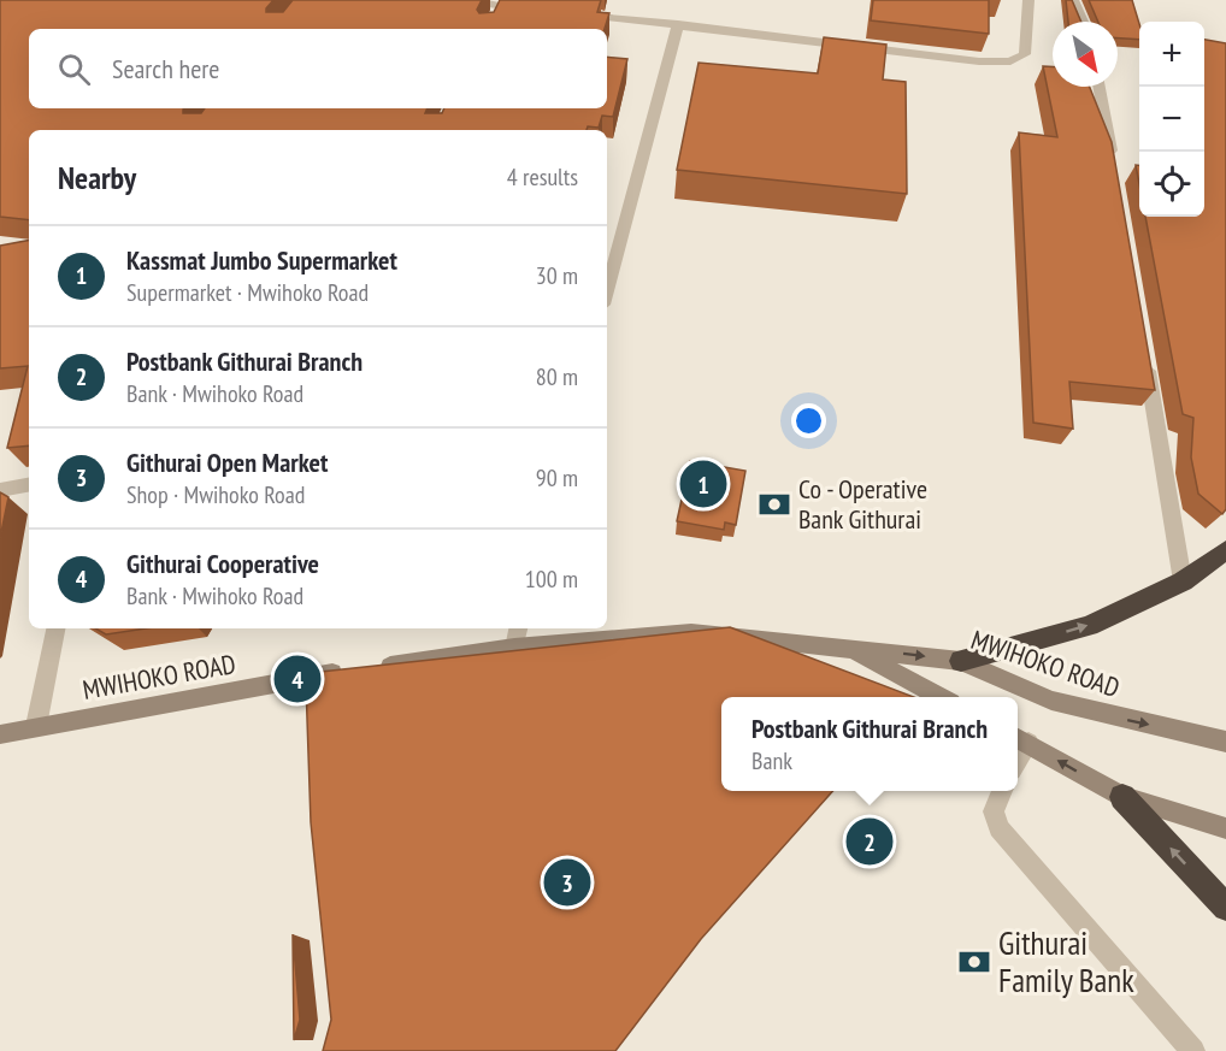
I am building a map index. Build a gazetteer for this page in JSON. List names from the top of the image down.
{
  "streets": {
    "street": ["MWIHOKO ROAD"]
  },
  "places": {
    "bank": ["Co - Operative Bank Githurai", "Githurai Family Bank"]
  },
  "north": "bottom right",
  "page": {
    "map_buttons": ["+", "−"],
    "search": "Search here",
    "heading": ["Nearby", "4 results"],
    "list": [
      {
        "mark": "1",
        "name": "Kassmat Jumbo Supermarket",
        "note": "Supermarket · Mwihoko Road",
        "value": "30 m"
      },
      {
        "mark": "2",
        "name": "Postbank Githurai Branch",
        "note": "Bank · Mwihoko Road",
        "value": "80 m"
      },
      {
        "mark": "3",
        "name": "Githurai Open Market",
        "note": "Shop · Mwihoko Road",
        "value": "90 m"
      },
      {
        "mark": "4",
        "name": "Githurai Cooperative",
        "note": "Bank · Mwihoko Road",
        "value": "100 m"
      }
    ],
    "pins": [
      "1",
      "4",
      "2",
      "3"
    ],
    "popup": ["Postbank Githurai Branch", "Bank"]
  }
}
